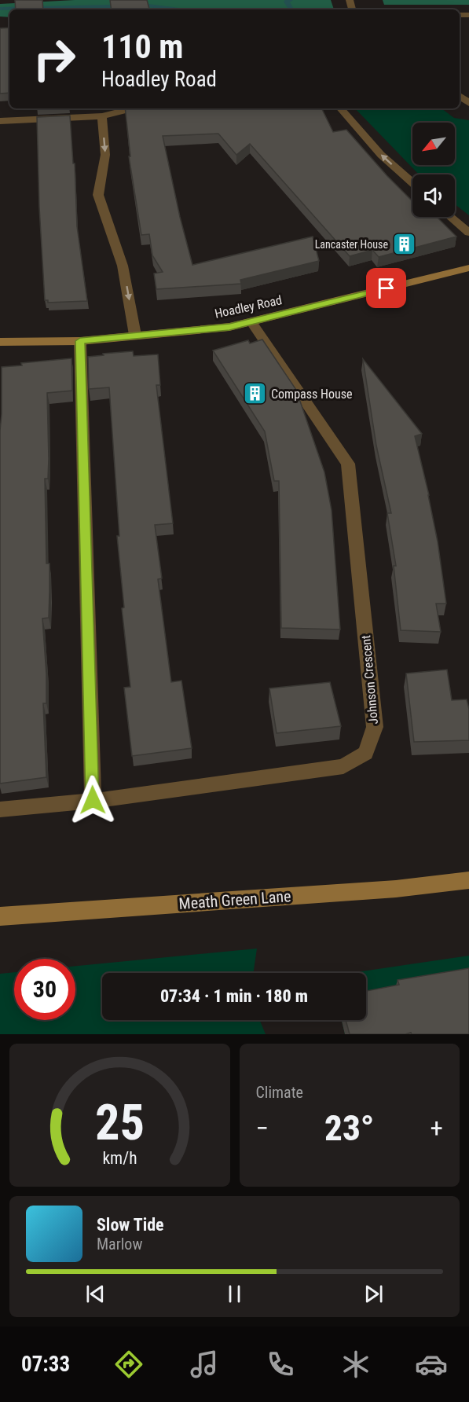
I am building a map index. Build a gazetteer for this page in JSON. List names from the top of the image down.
{
  "streets": {
    "street": ["Hoadley Road", "Johnson Crescent", "Meath Green Lane"]
  },
  "crossings": [
    ["Hoadley Road", "Johnson Crescent"]
  ],
  "places": {
    "building": ["Lancaster House", "Compass House"]
  },
  "north": "bottom left",
  "page": {
    "turn": ["110 m", "Hoadley Road"],
    "limit": "30",
    "trip": "07:34 · 1 min · 180 m",
    "tile": "Climate",
    "heat": ["−", "23°", "+"],
    "song": ["Slow Tide", "Marlow"],
    "tabs": "07:33",
    "gauge": ["25", "km/h"]
  }
}
